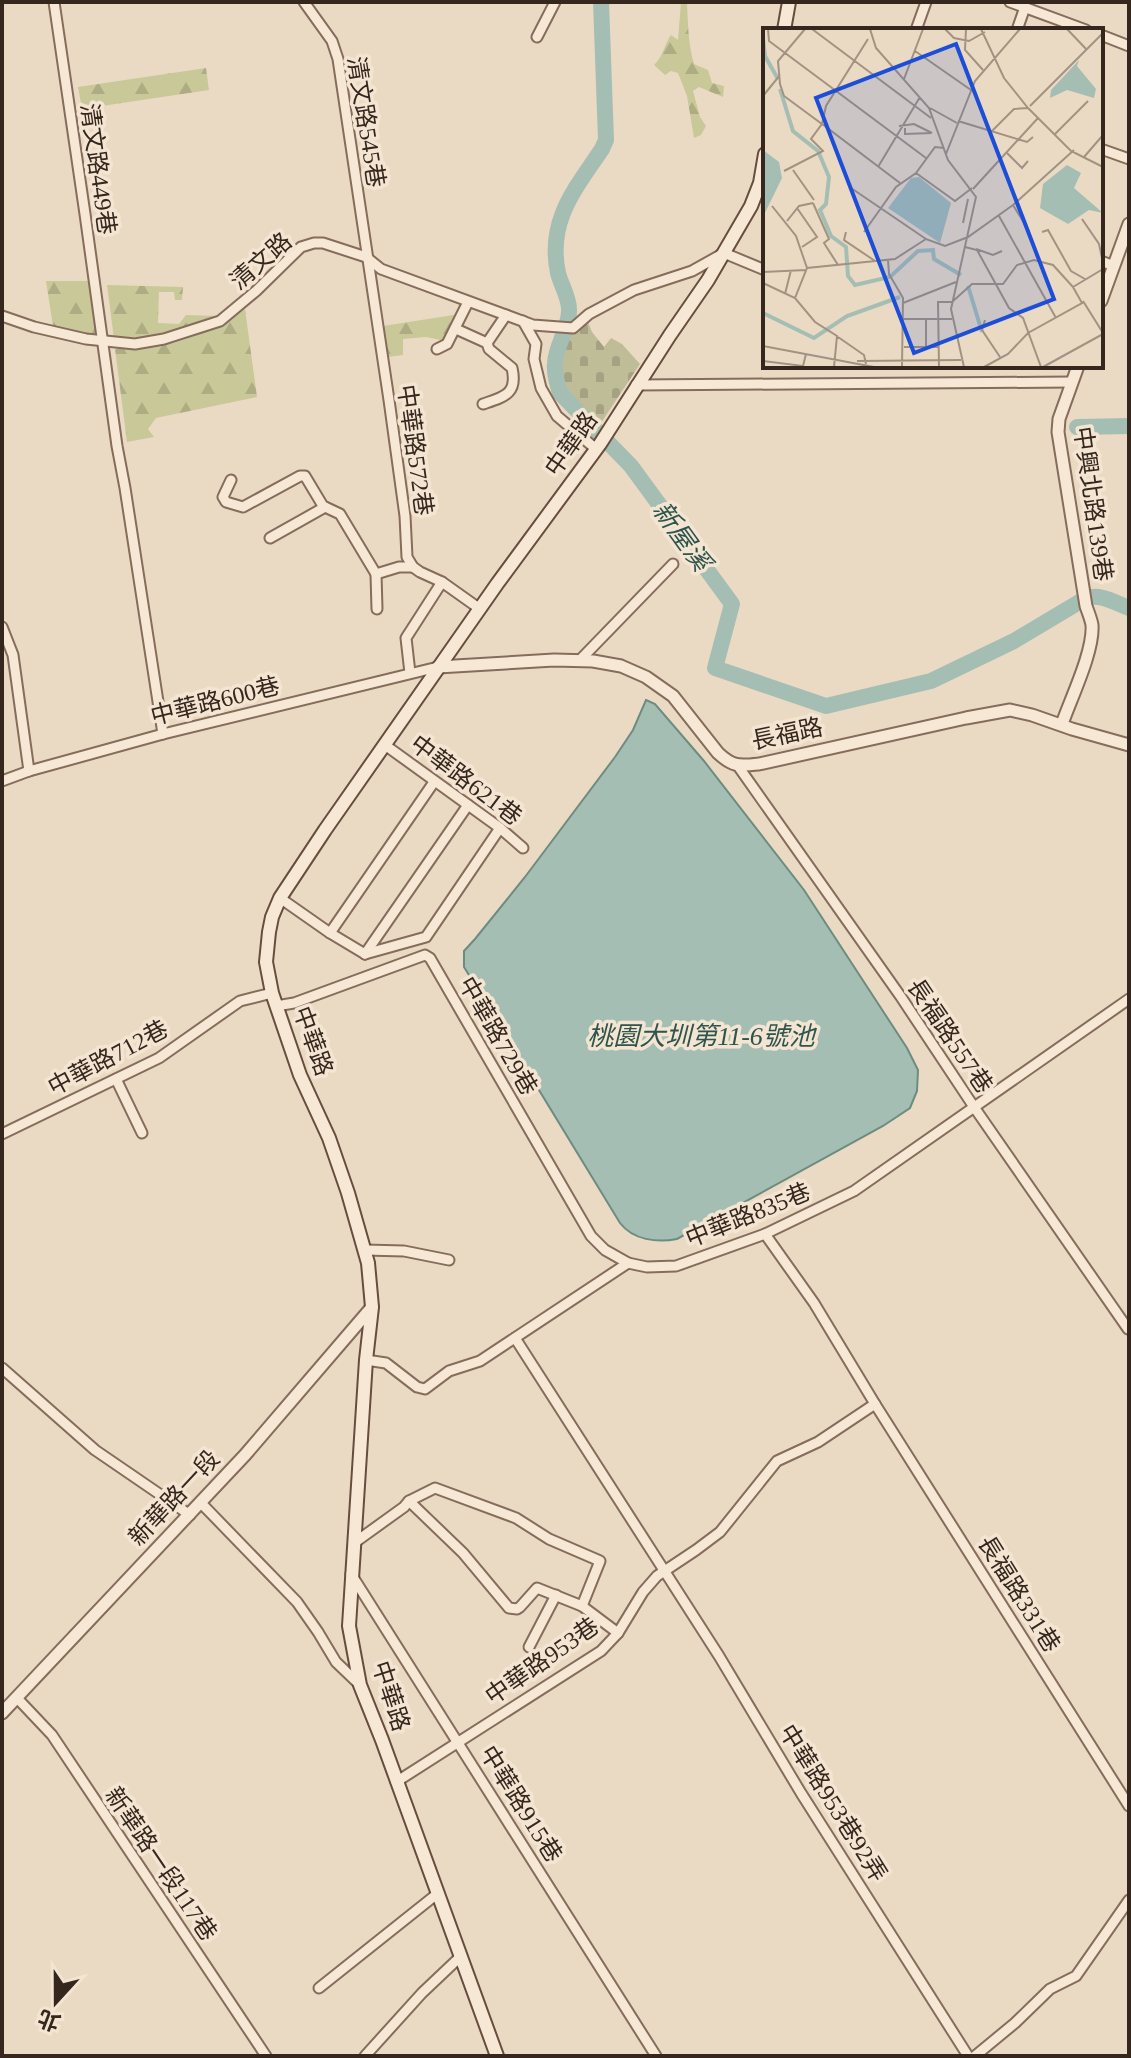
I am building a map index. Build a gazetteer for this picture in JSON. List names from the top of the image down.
{
  "streets": {
    "main road": ["中華路"],
    "street": [
      "清文路545巷",
      "清文路449巷",
      "清文路",
      "中華路572巷",
      "中興北路139巷",
      "中華路600巷",
      "長福路",
      "中華路621巷",
      "中華路729巷",
      "長福路557巷",
      "中華路712巷",
      "中華路835巷",
      "新華路一段",
      "長福路331巷",
      "中華路953巷",
      "中華路953巷92弄",
      "中華路915巷",
      "新華路一段117巷"
    ]
  },
  "crossings": [
    ["清文路545巷", "清文路"],
    ["清文路545巷", "中華路572巷"],
    ["清文路449巷", "清文路"],
    ["清文路449巷", "中華路600巷"],
    ["清文路", "中華路"],
    ["清文路", "中華路572巷"],
    ["中華路", "中華路600巷"],
    ["中華路", "長福路"],
    ["中華路", "中華路621巷"],
    ["中華路", "中華路729巷"],
    ["中華路", "中華路712巷"],
    ["中華路", "新華路一段"],
    ["中華路", "中華路953巷"],
    ["中華路", "中華路915巷"],
    ["中興北路139巷", "長福路"],
    ["中華路600巷", "長福路"],
    ["長福路", "長福路557巷"],
    ["中華路729巷", "中華路712巷"],
    ["中華路729巷", "中華路835巷"],
    ["長福路557巷", "中華路835巷"],
    ["中華路835巷", "長福路331巷"],
    ["新華路一段", "新華路一段117巷"],
    ["長福路331巷", "中華路953巷"],
    ["中華路953巷", "中華路953巷92弄"],
    ["中華路953巷", "中華路915巷"]
  ],
  "water": ["新屋溪", "桃園大圳第11-6號池"],
  "north": "bottom"
}
